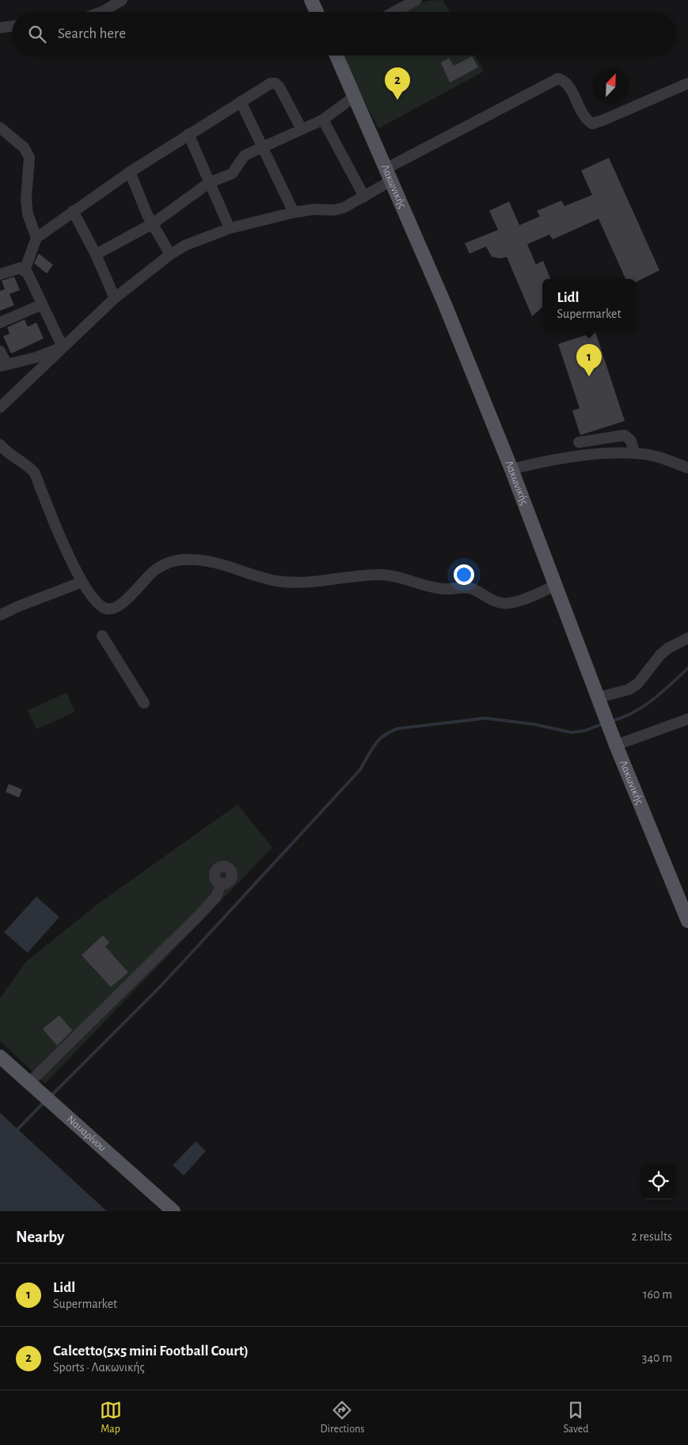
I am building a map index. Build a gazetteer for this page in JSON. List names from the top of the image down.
{
  "streets": {
    "main road": ["Λακωνικής", "Ναυαρίνου"]
  },
  "north": "top right",
  "page": {
    "search": "Search here",
    "pins": ["2", "1"],
    "popup": ["Lidl", "Supermarket"],
    "heading": ["Nearby", "2 results"],
    "list": [
      {
        "mark": "1",
        "name": "Lidl",
        "note": "Supermarket",
        "value": "160 m"
      },
      {
        "mark": "2",
        "name": "Calcetto(5x5 mini Football Court)",
        "note": "Sports · Λακωνικής",
        "value": "340 m"
      }
    ],
    "nav": ["Map", "Directions", "Saved"]
  }
}
